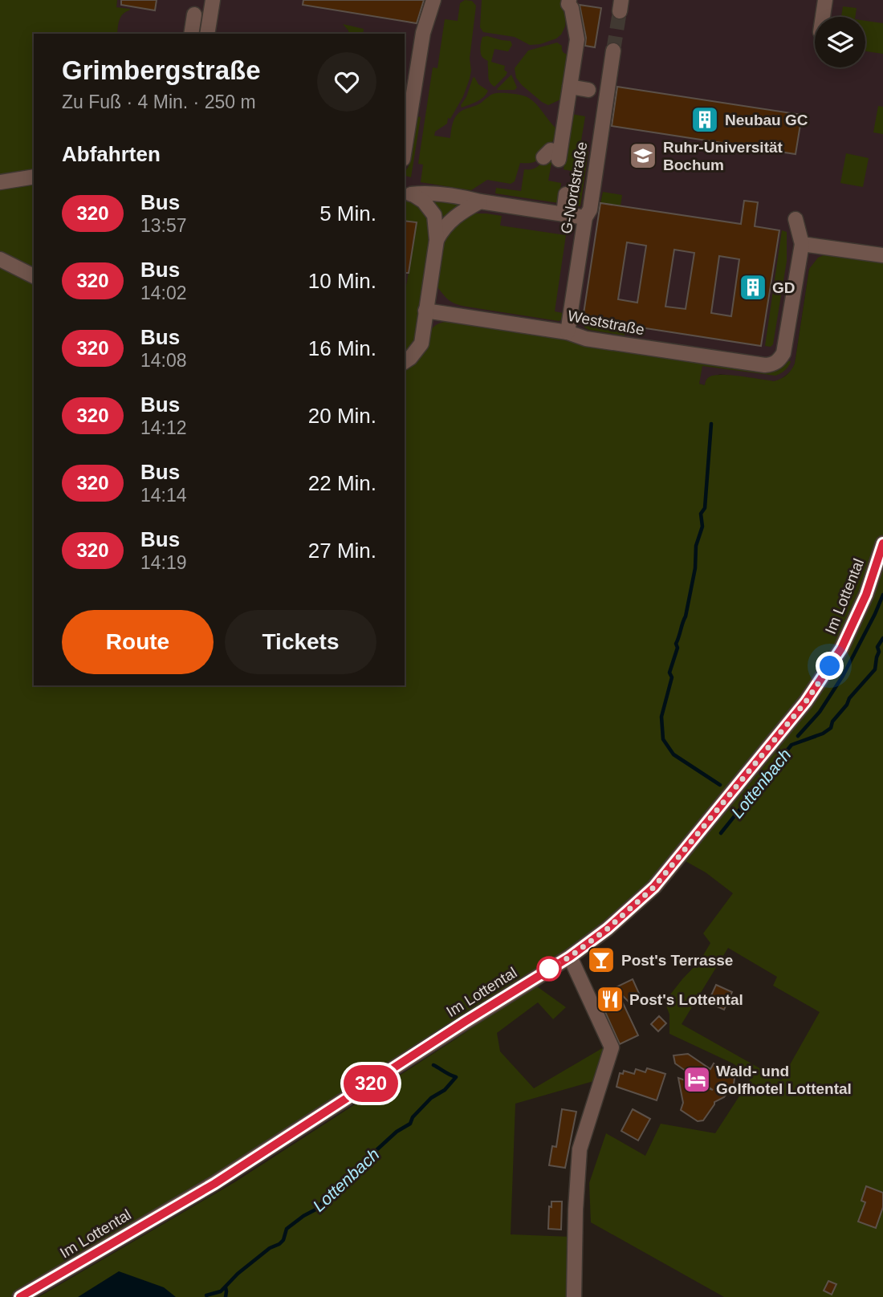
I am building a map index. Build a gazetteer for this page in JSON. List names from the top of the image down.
{
  "streets": {
    "street": ["G-Nordstraße", "Weststraße", "Im Lottental"]
  },
  "crossings": [
    ["G-Nordstraße", "Weststraße"]
  ],
  "water": ["Lottenbach"],
  "places": {
    "building": ["Neubau GC", "GD"],
    "school or university": ["Ruhr-Universität Bochum"],
    "bar": ["Post's Terrasse"],
    "restaurant": ["Post's Lottental"],
    "hotel": ["Wald- und Golfhotel Lottental"]
  },
  "lines": ["bus line 320"],
  "page": {
    "on_map": "320",
    "heading": [
      ["Grimbergstraße", "Zu Fuß · 4 Min. · 250 m"],
      "Abfahrten"
    ],
    "list": [
      {
        "mark": "320",
        "name": "Bus",
        "note": "13:57",
        "value": "5 Min."
      },
      {
        "mark": "320",
        "name": "Bus",
        "note": "14:02",
        "value": "10 Min."
      },
      {
        "mark": "320",
        "name": "Bus",
        "note": "14:08",
        "value": "16 Min."
      },
      {
        "mark": "320",
        "name": "Bus",
        "note": "14:12",
        "value": "20 Min."
      },
      {
        "mark": "320",
        "name": "Bus",
        "note": "14:14",
        "value": "22 Min."
      },
      {
        "mark": "320",
        "name": "Bus",
        "note": "14:19",
        "value": "27 Min."
      }
    ],
    "buttons": ["Route", "Tickets"]
  }
}
